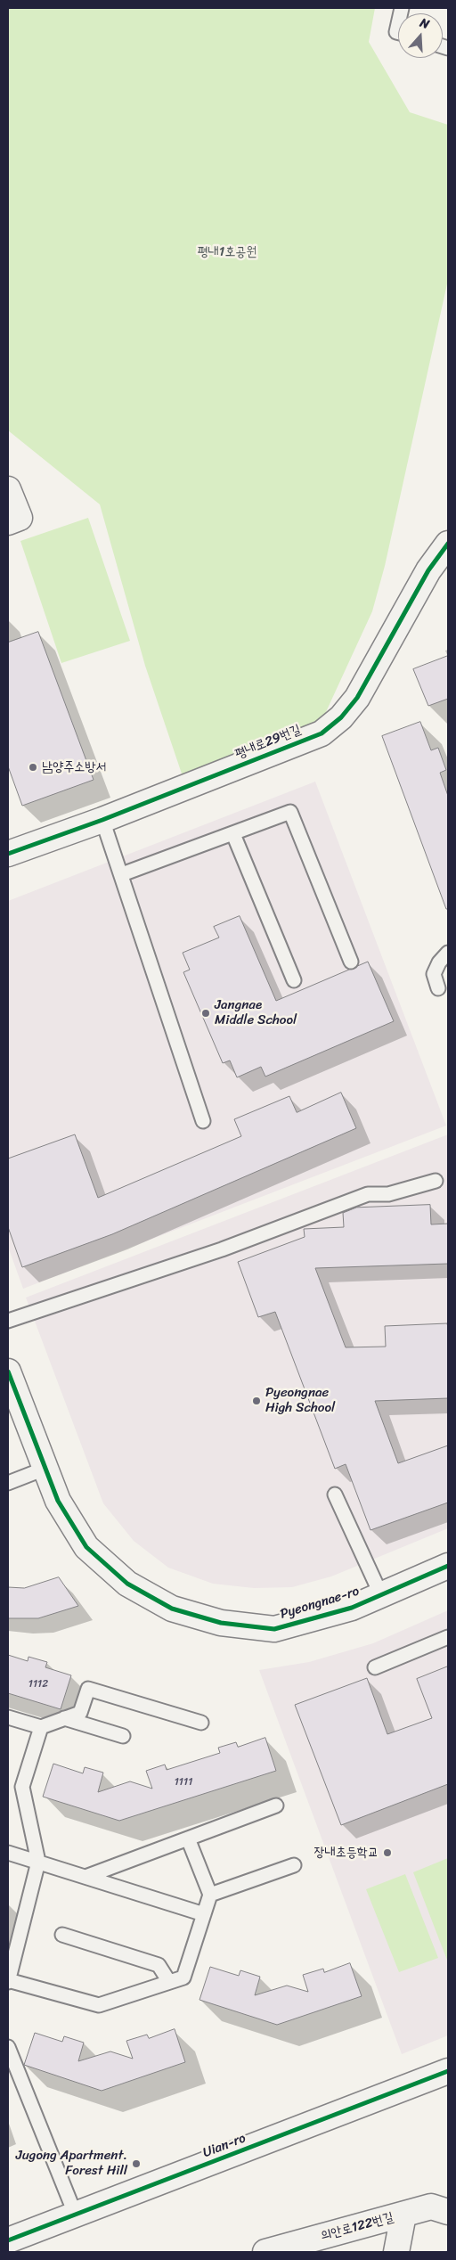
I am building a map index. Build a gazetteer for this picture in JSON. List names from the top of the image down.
{
  "streets": {
    "street": [
      "평내로29번길",
      "Pyeongnae-ro",
      "Uian-ro",
      "의안로122번길"
    ]
  },
  "parks": ["평내1호공원"],
  "places": [
    "남양주소방서",
    "Jangnae Middle School",
    "Pyeongnae High School",
    "장내초등학교",
    "Jugong Apartment. Forest Hill"
  ],
  "house_numbers": ["1112", "1111"],
  "north": "top"
}
